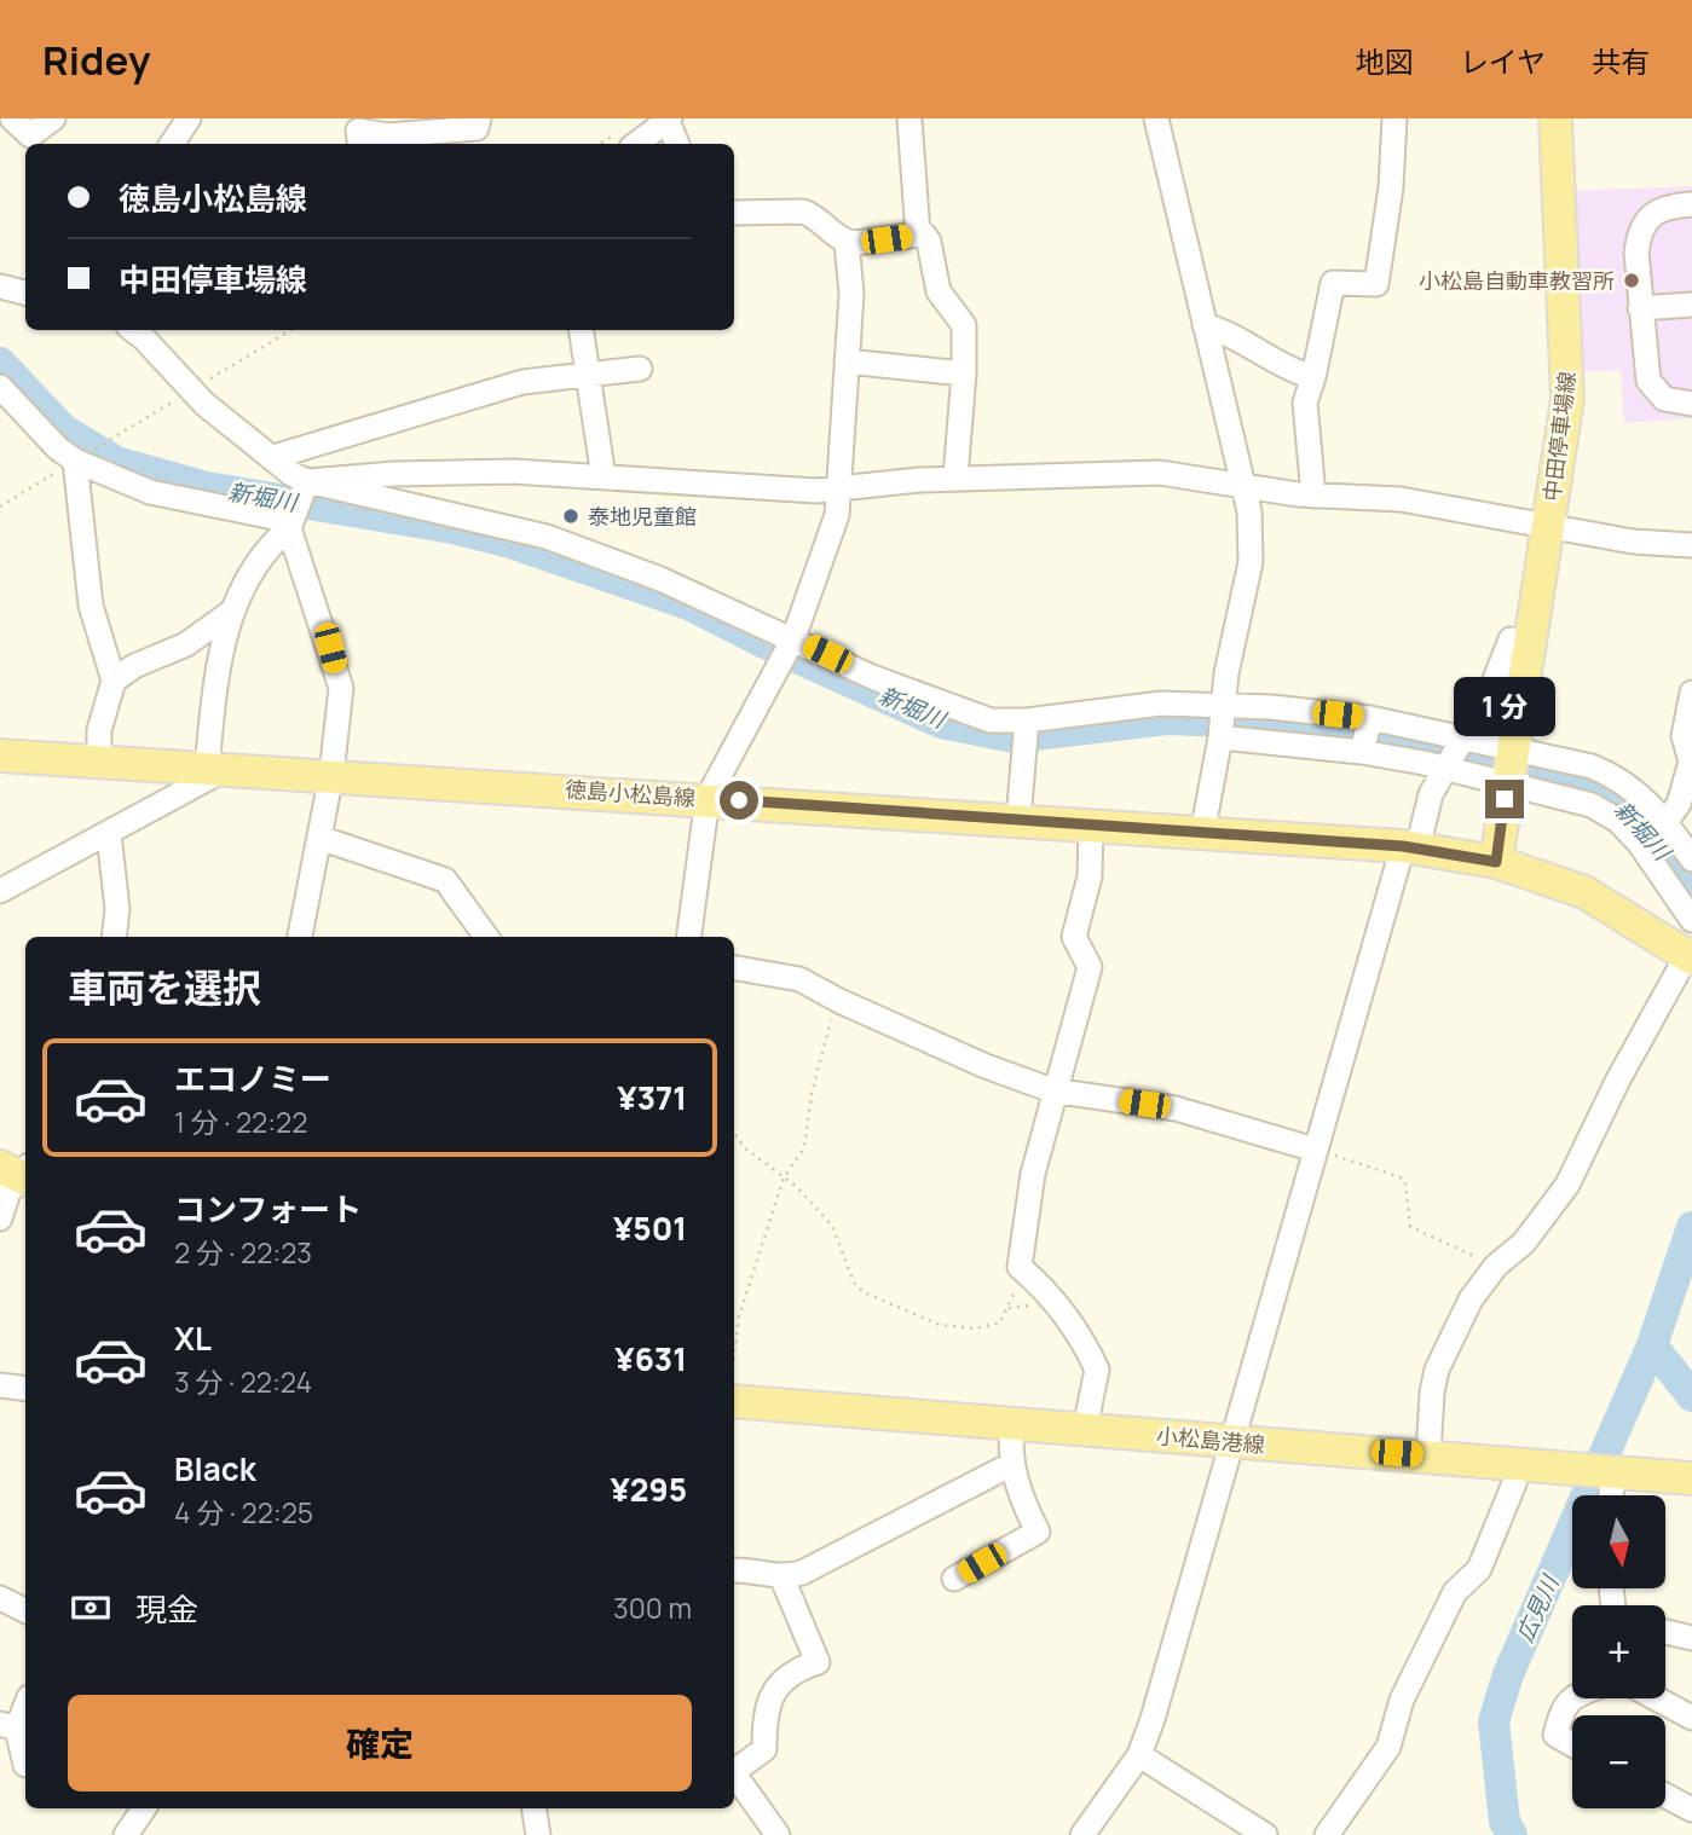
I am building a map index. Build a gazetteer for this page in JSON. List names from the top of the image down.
{
  "streets": {
    "main road": ["中田停車場線", "徳島小松島線", "小松島港線"]
  },
  "crossings": [
    ["中田停車場線", "徳島小松島線"]
  ],
  "water": ["新堀川", "広見川"],
  "places": ["小松島自動車教習所", "泰地児童館"],
  "north": "bottom",
  "page": {
    "header": "Ridey",
    "nav": ["地図", "レイヤ", "共有"],
    "banner": ["徳島小松島線", "中田停車場線"],
    "bubble": "1 分",
    "heading": "車両を選択",
    "list": [
      {
        "name": "エコノミー",
        "note": "1 分 · 22:22",
        "value": "¥371"
      },
      {
        "name": "コンフォート",
        "note": "2 分 · 22:23",
        "value": "¥501"
      },
      {
        "name": "XL",
        "note": "3 分 · 22:24",
        "value": "¥631"
      },
      {
        "name": "Black",
        "note": "4 分 · 22:25",
        "value": "¥295"
      }
    ],
    "map_buttons": ["+", "−"],
    "pay": ["現金", "300 m"],
    "buttons": "確定"
  }
}
